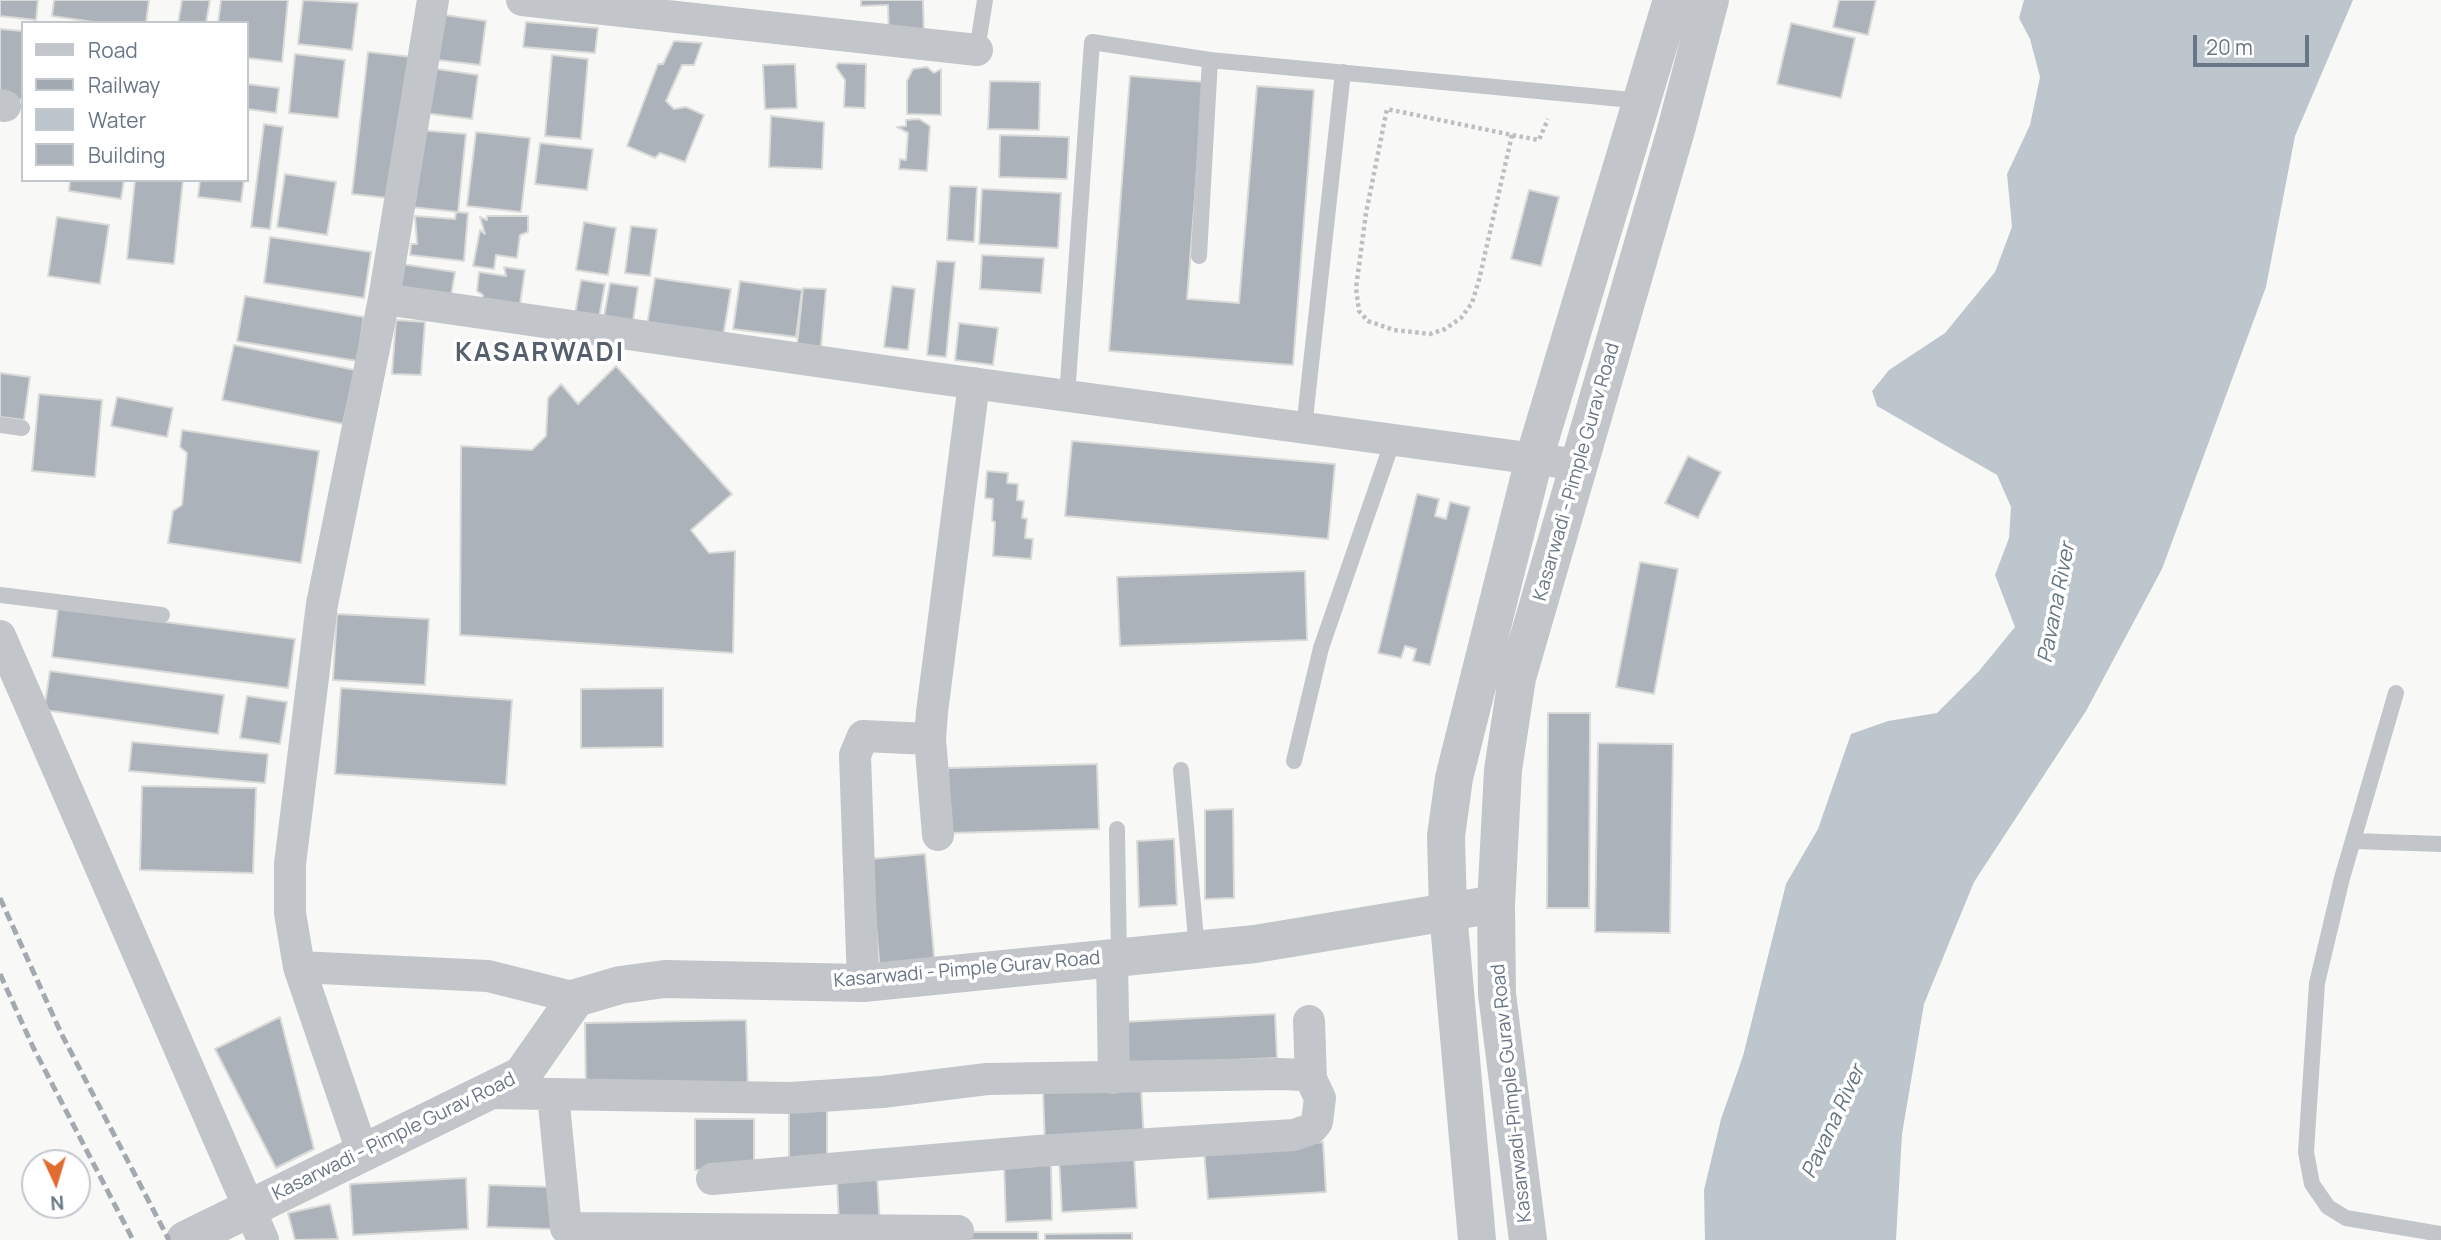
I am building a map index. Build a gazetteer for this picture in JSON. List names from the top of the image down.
{
  "streets": {
    "street": ["Kasarwadi - Pimple Gurav Road", "Kasarwadi-Pimple Gurav Road"]
  },
  "crossings": [
    ["Kasarwadi - Pimple Gurav Road", "Kasarwadi-Pimple Gurav Road"]
  ],
  "districts": ["KASARWADI"],
  "water": ["Pavana River"],
  "legend": [
    "Road",
    "Railway",
    "Water",
    "Building"
  ],
  "scale_bar": "20 m",
  "north": "bottom"
}
